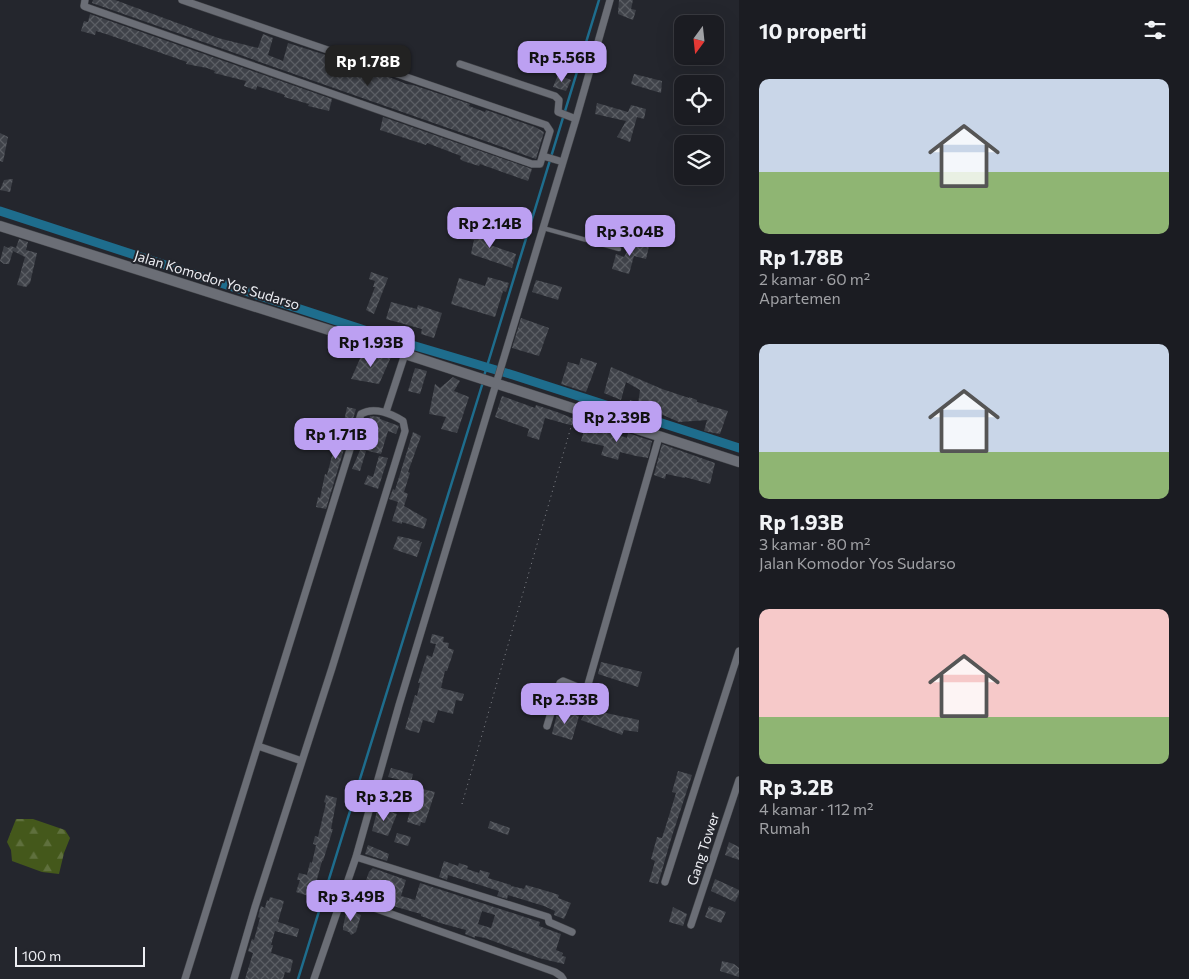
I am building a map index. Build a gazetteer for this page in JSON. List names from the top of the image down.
{
  "streets": {
    "street": ["Jalan Komodor Yos Sudarso", "Gang Tower"]
  },
  "scale_bar": "100 m",
  "north": "bottom",
  "page": {
    "heading": "10 properti",
    "price": [
      "Rp 5.56B",
      "Rp 1.78B",
      "Rp 2.14B",
      "Rp 3.04B",
      "Rp 1.93B",
      "Rp 2.39B",
      "Rp 1.71B",
      "Rp 2.53B",
      "Rp 3.2B",
      "Rp 3.49B"
    ],
    "list": [
      {
        "name": "Rp 1.78B",
        "note": "2 kamar · 60 m² · Apartemen"
      },
      {
        "name": "Rp 1.93B",
        "note": "3 kamar · 80 m² · Jalan Komodor Yos Sudarso"
      },
      {
        "name": "Rp 3.2B",
        "note": "4 kamar · 112 m² · Rumah"
      }
    ],
    "scale": "100 m"
  }
}
